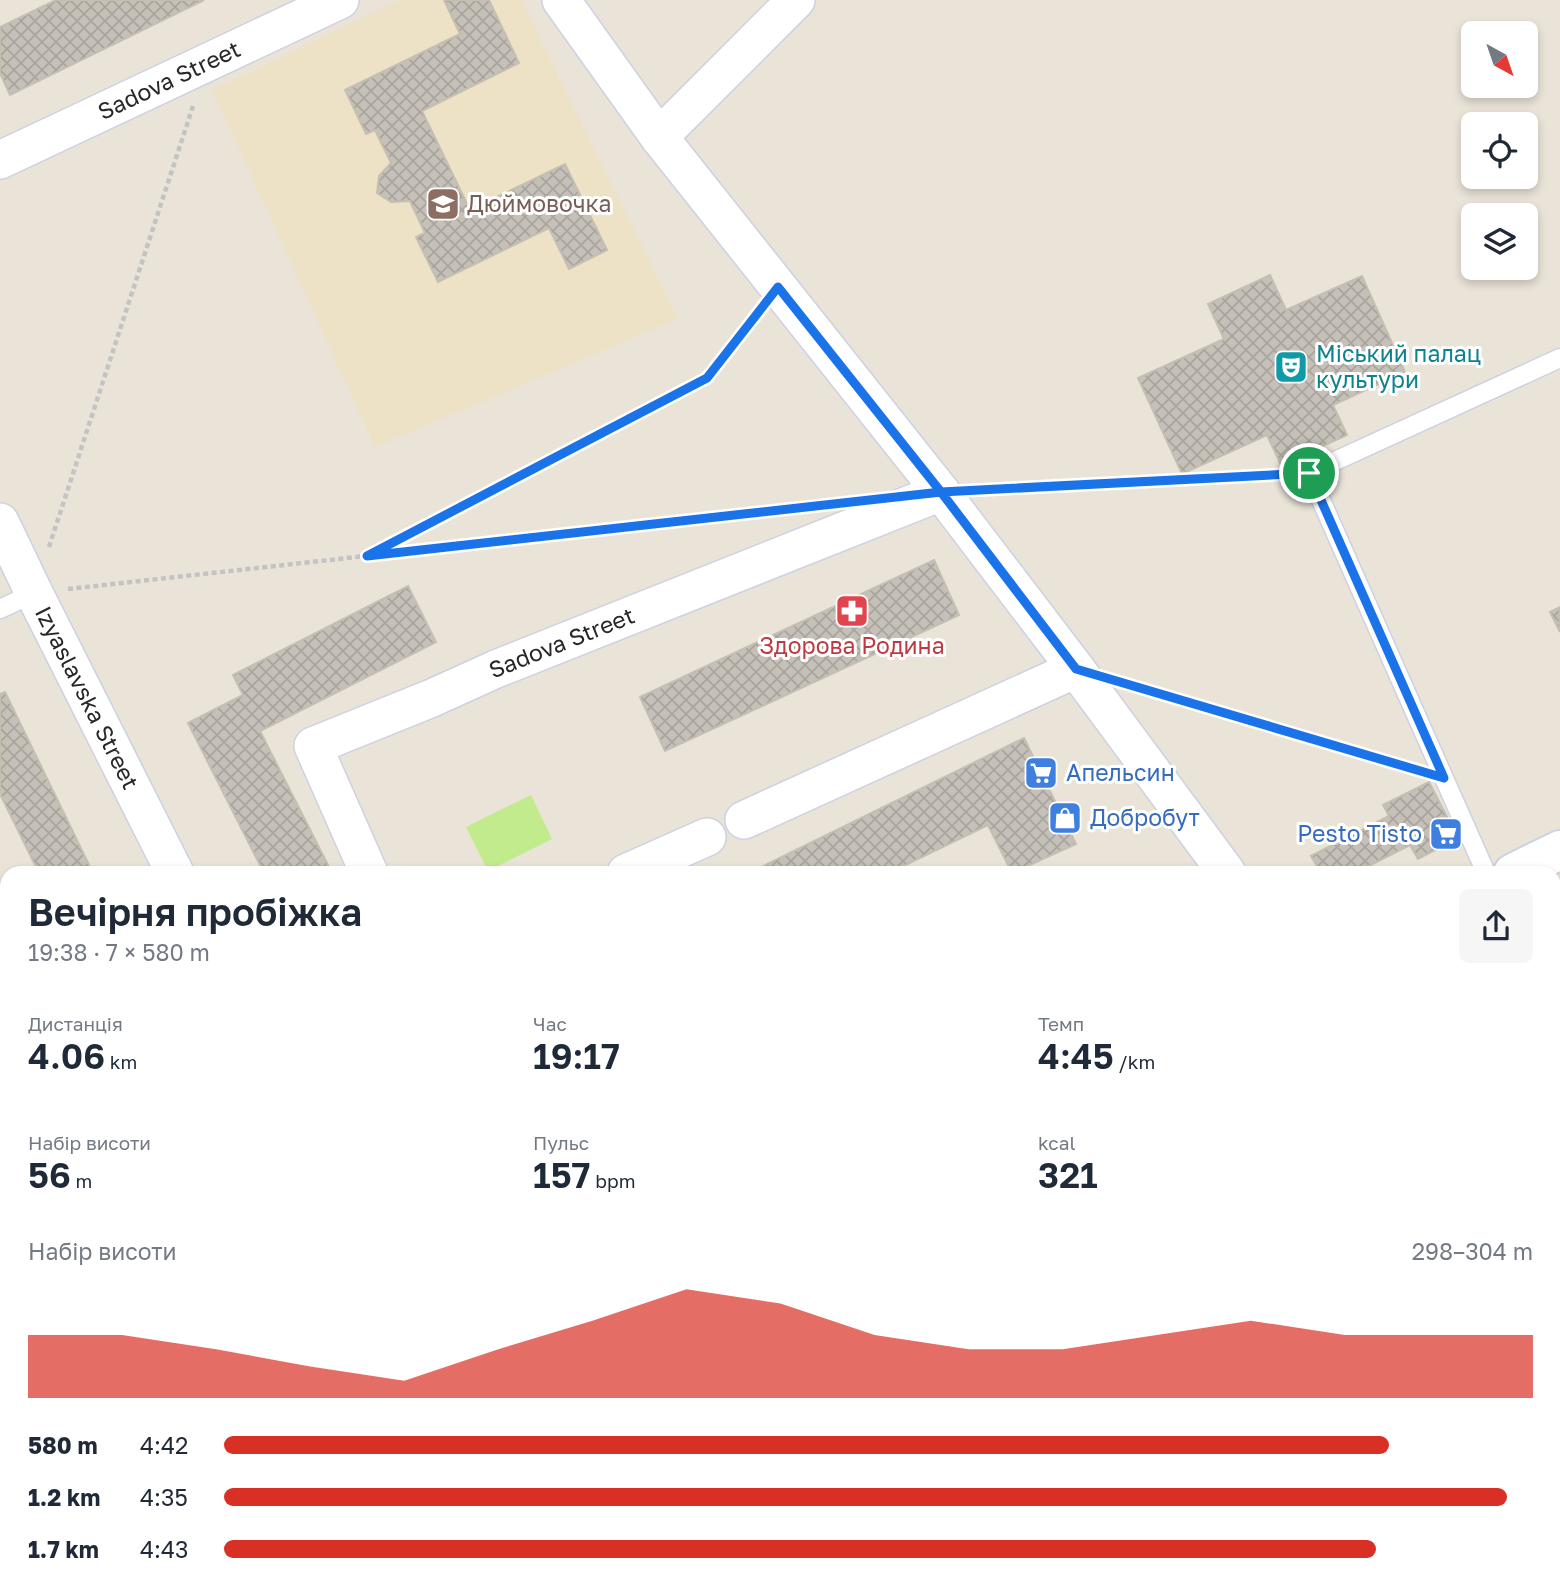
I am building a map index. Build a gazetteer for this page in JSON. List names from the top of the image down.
{
  "streets": {
    "street": ["Sadova Street", "Izyaslavska Street"]
  },
  "places": {
    "school or university": ["Дюймовочка"],
    "theatre": ["Міський палац культури"],
    "pharmacy": ["Здорова Родина"],
    "supermarket": ["Апельсин", "Pesto Tisto"],
    "shop": ["Добробут"]
  },
  "north": "bottom right",
  "page": {
    "heading": ["Вечірня пробіжка", "19:38 · 7 × 580 m"],
    "stats": [
      ["Дистанція", "4.06 km"],
      ["Час", "19:17"],
      ["Темп", "4:45 /km"],
      ["Набір висоти", "56 m"],
      ["Пульс", "157 bpm"],
      ["kcal", "321"]
    ],
    "chart": ["Набір висоти", "298–304 m"],
    "list": [
      {
        "name": "580 m",
        "note": "4:42"
      },
      {
        "name": "1.2 km",
        "note": "4:35"
      },
      {
        "name": "1.7 km",
        "note": "4:43"
      }
    ]
  }
}
